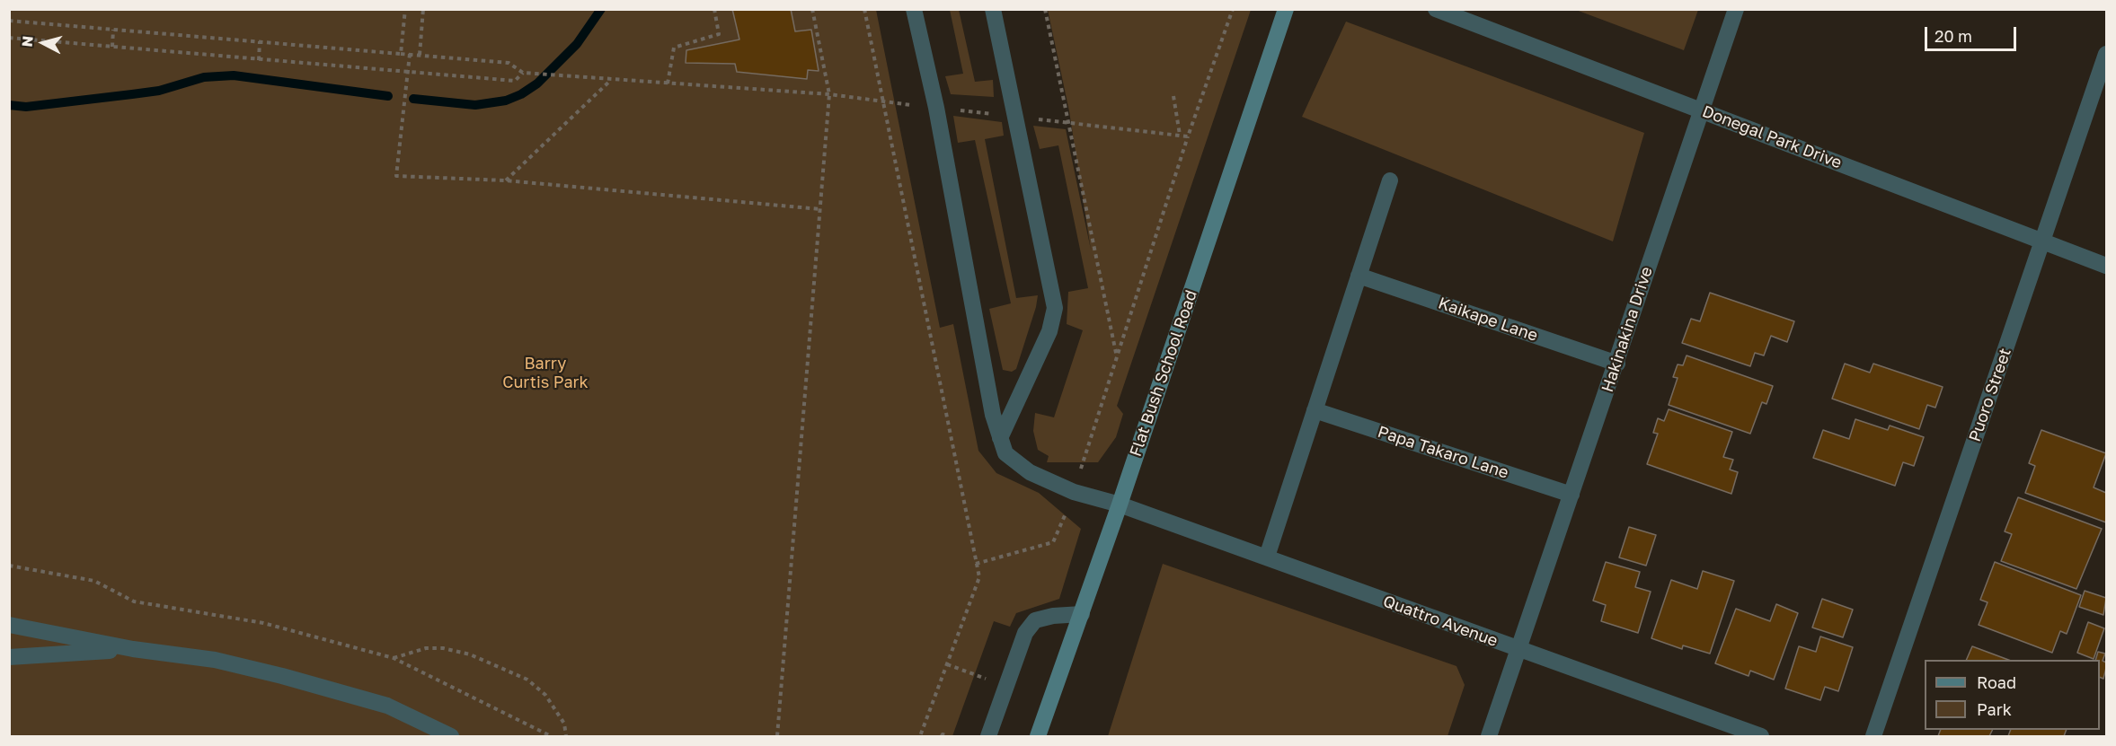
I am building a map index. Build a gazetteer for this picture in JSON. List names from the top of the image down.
{
  "streets": {
    "main road": ["Flat Bush School Road"],
    "street": [
      "Donegal Park Drive",
      "Kaikape Lane",
      "Hakinakina Drive",
      "Puoro Street",
      "Papa Takaro Lane",
      "Quattro Avenue"
    ]
  },
  "crossings": [
    ["Donegal Park Drive", "Hakinakina Drive"],
    ["Donegal Park Drive", "Puoro Street"],
    ["Kaikape Lane", "Hakinakina Drive"],
    ["Hakinakina Drive", "Papa Takaro Lane"],
    ["Hakinakina Drive", "Quattro Avenue"],
    ["Flat Bush School Road", "Quattro Avenue"]
  ],
  "parks": ["Barry Curtis Park"],
  "legend": ["Road", "Park"],
  "scale_bar": "20 m",
  "north": "left"
}
